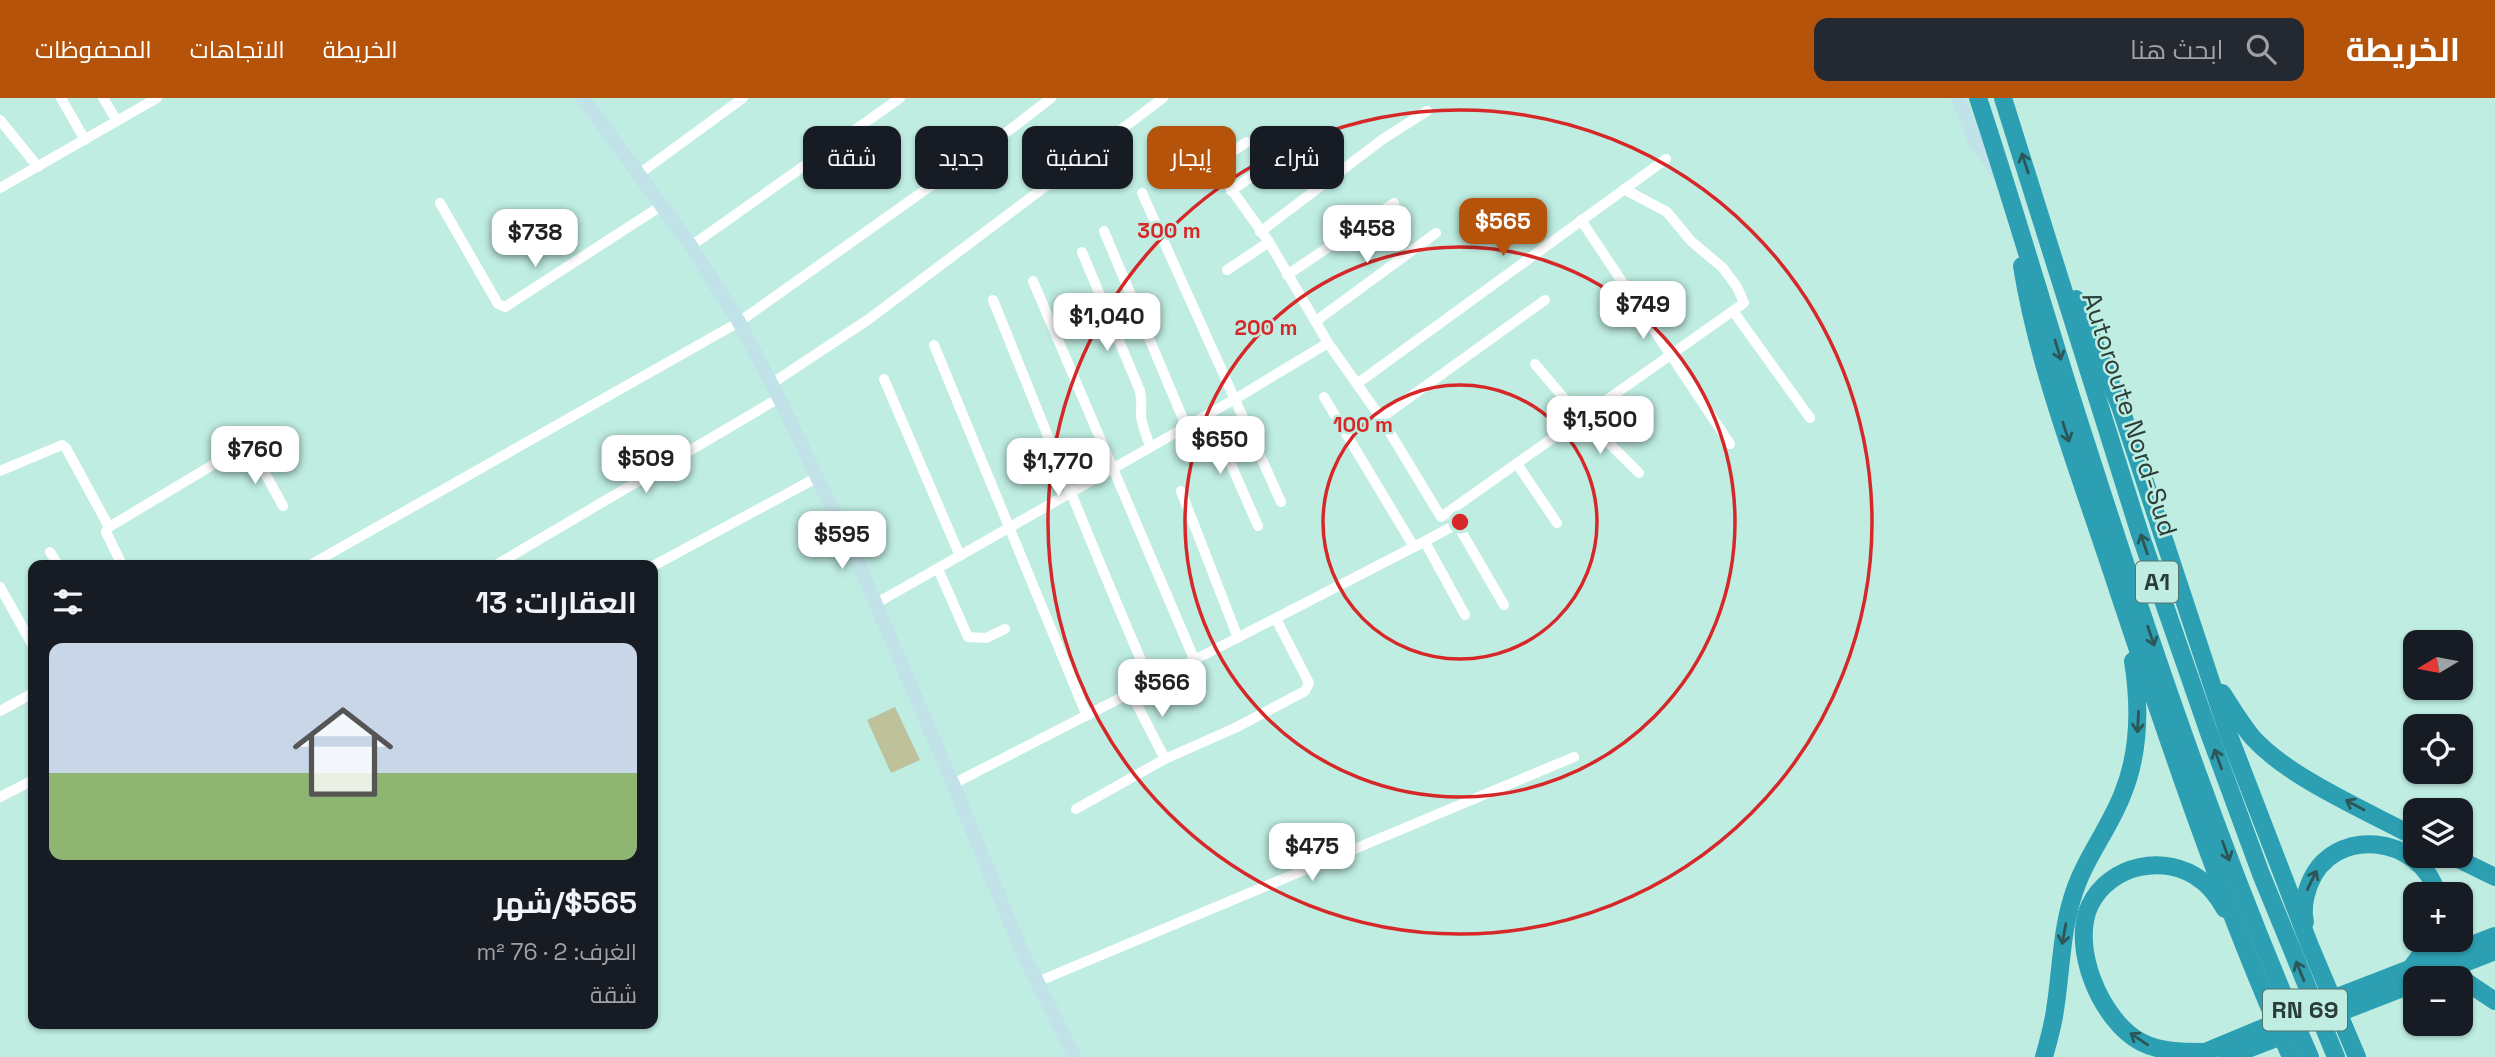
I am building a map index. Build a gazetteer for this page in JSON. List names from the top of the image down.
{
  "streets": {
    "highway": ["Autoroute Nord-Sud", "A1", "RN 69"]
  },
  "north": "left",
  "page": {
    "header": "الخريطة",
    "search": "ابحث هنا",
    "nav": ["الخريطة", "الاتجاهات", "المحفوظات"],
    "chip": [
      "شراء",
      "إيجار",
      "تصفية",
      "جديد",
      "شقة"
    ],
    "price": [
      "$565",
      "$458",
      "$738",
      "$749",
      "$1,040",
      "$1,500",
      "$650",
      "$760",
      "$509",
      "$1,770",
      "$595",
      "$566",
      "$475"
    ],
    "heading": "العقارات: 13",
    "map_buttons": ["+", "−"],
    "list": [
      {
        "name": "$565/شهر",
        "note": "الغرف: 2 · 76 m² · شقة"
      }
    ]
  },
  "rings": ["300 m", "200 m", "100 m"]
}
